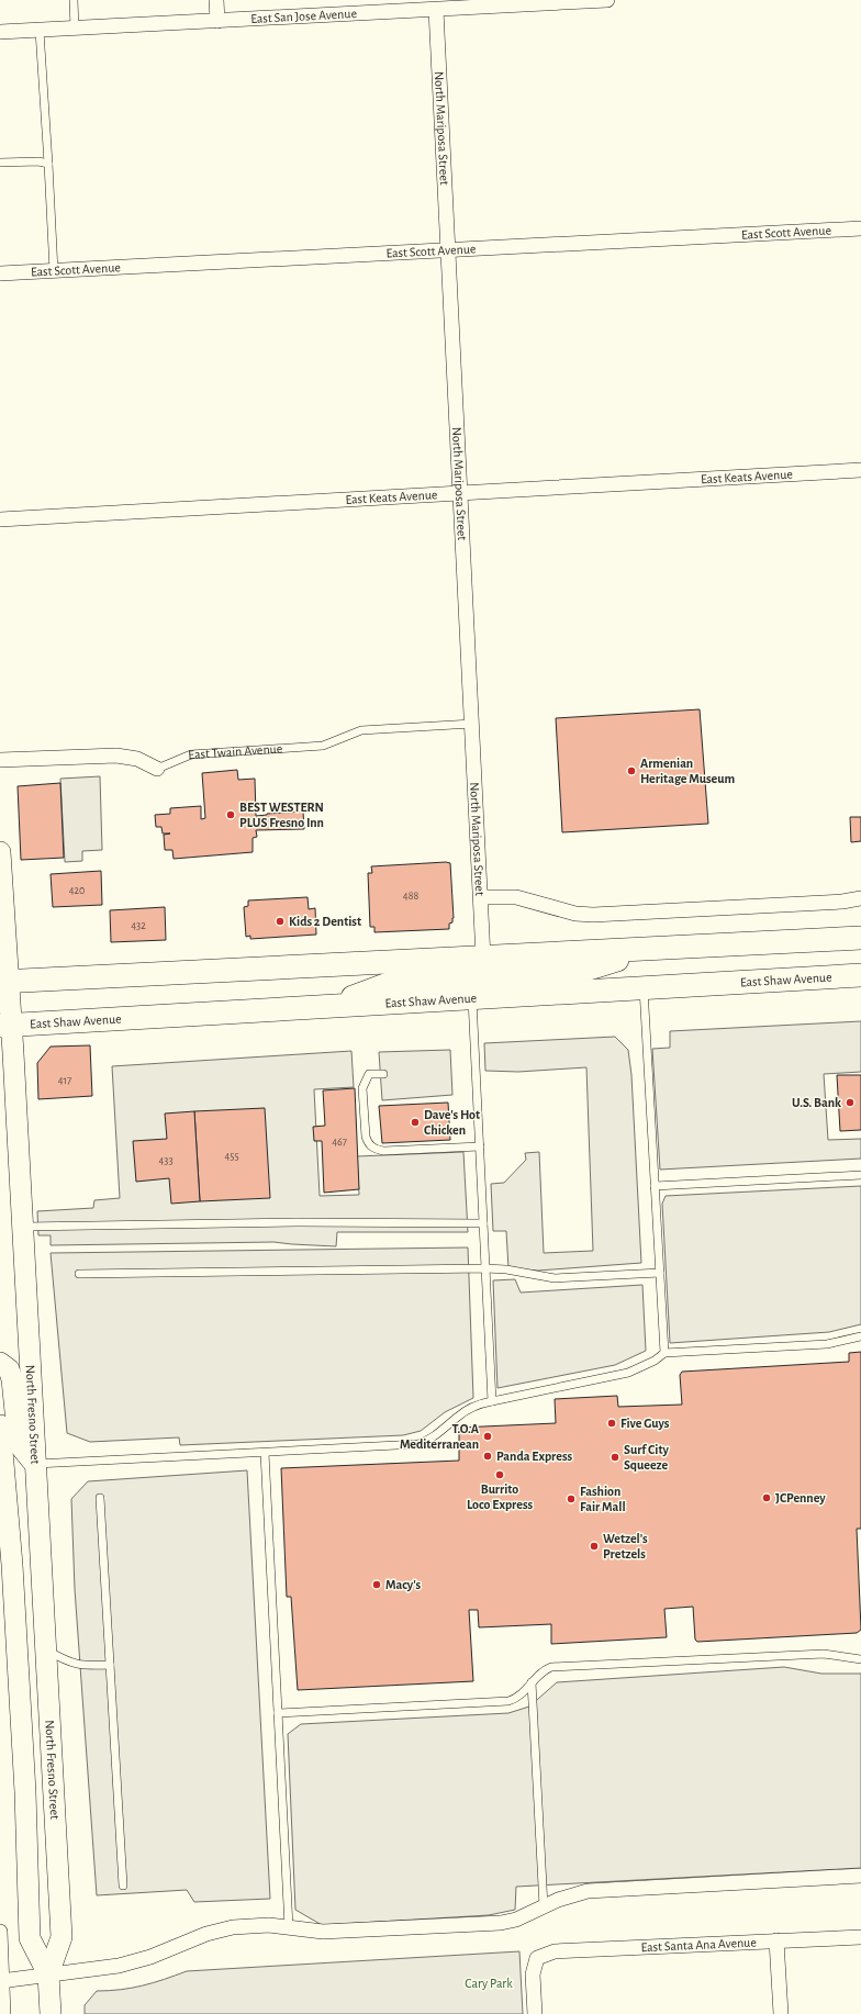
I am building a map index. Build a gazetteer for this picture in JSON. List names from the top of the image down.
{
  "streets": {
    "main road": ["East Shaw Avenue", "North Fresno Street"],
    "street": [
      "East San Jose Avenue",
      "North Mariposa Street",
      "East Scott Avenue",
      "East Keats Avenue",
      "East Twain Avenue",
      "East Santa Ana Avenue"
    ]
  },
  "crossings": [
    ["East San Jose Avenue", "North Mariposa Street"],
    ["North Mariposa Street", "East Scott Avenue"],
    ["North Mariposa Street", "East Keats Avenue"],
    ["North Mariposa Street", "East Twain Avenue"],
    ["East Shaw Avenue", "North Fresno Street"]
  ],
  "parks": ["Cary Park"],
  "places": [
    "Armenian Heritage Museum",
    "BEST WESTERN PLUS Fresno Inn",
    "Kids 2 Dentist",
    "U.S. Bank",
    "Dave's Hot Chicken",
    "Five Guys",
    "T.O.A Mediterranean",
    "Panda Express",
    "Surf City Squeeze",
    "Burrito Loco Express",
    "JCPenney",
    "Fashion Fair Mall",
    "Wetzel's Pretzels",
    "Macy's"
  ],
  "house_numbers": [
    "420",
    "488",
    "432",
    "417",
    "467",
    "455",
    "433"
  ]
}
